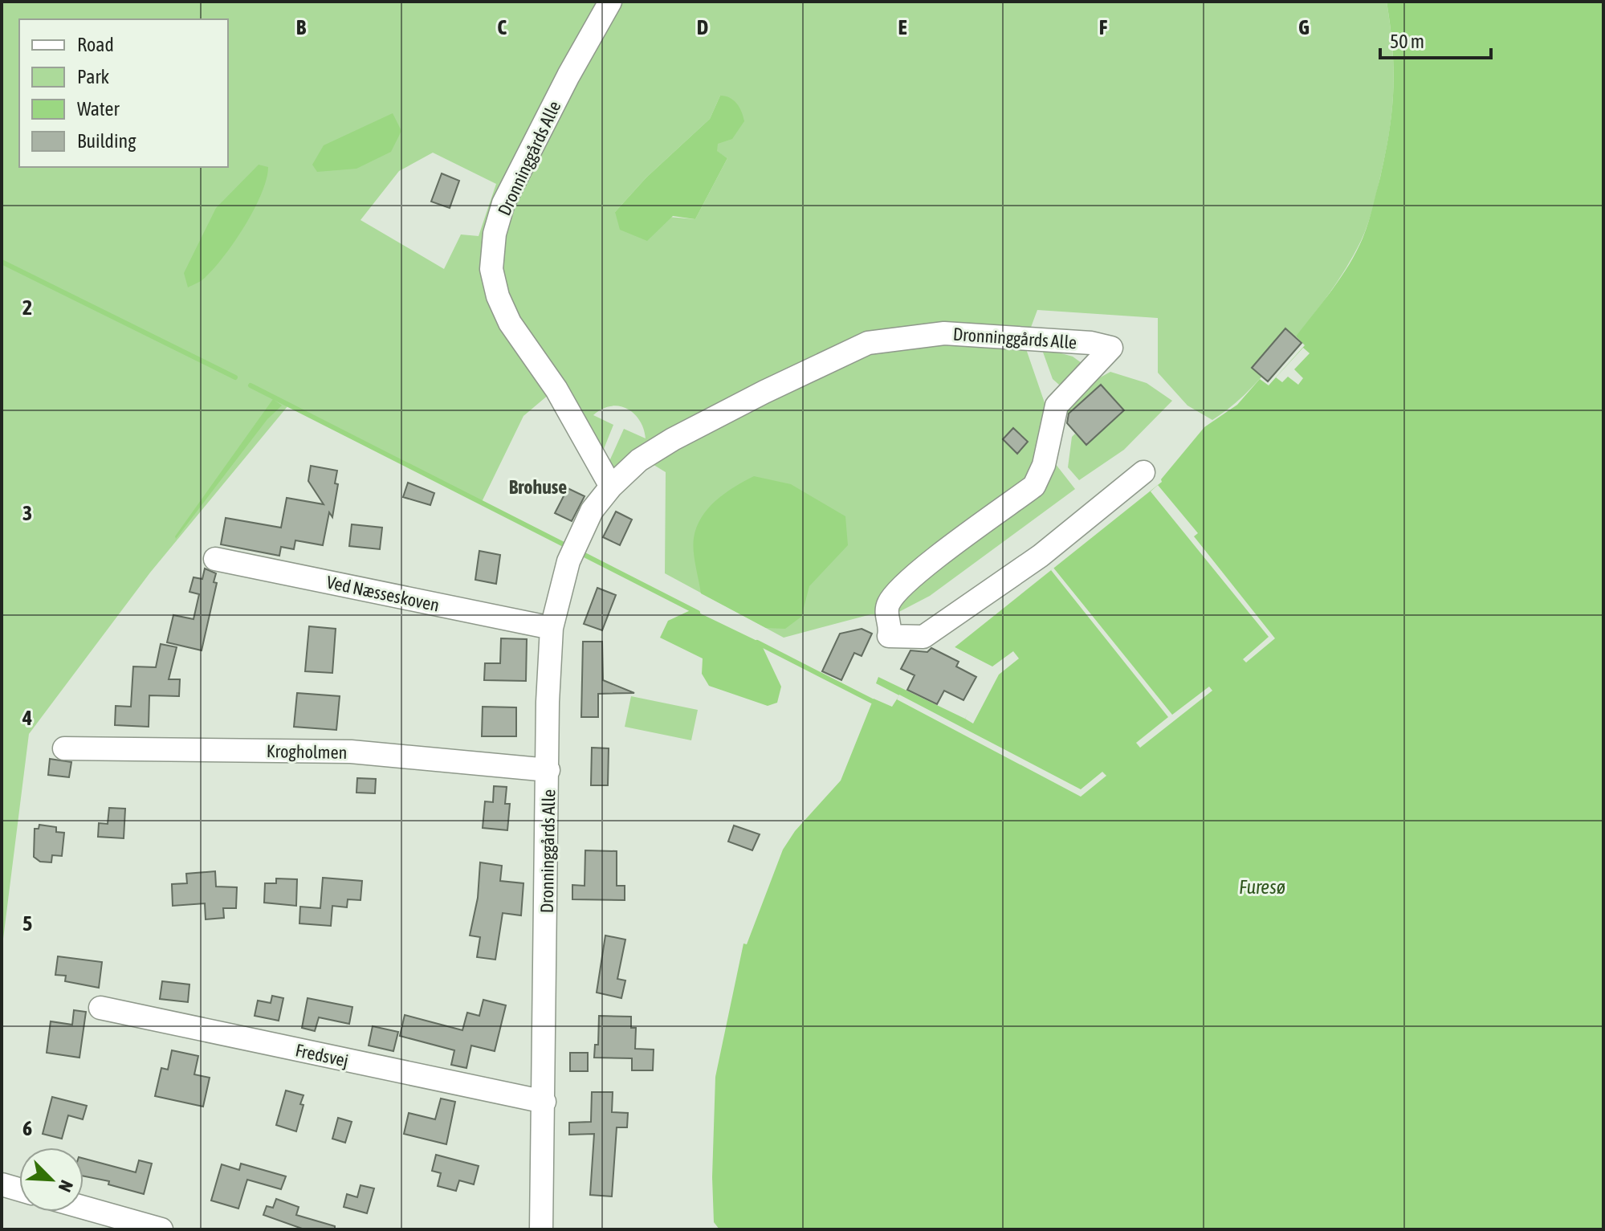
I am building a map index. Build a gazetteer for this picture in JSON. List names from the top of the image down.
{
  "streets": {
    "street": [
      "Dronninggårds Alle",
      "Ved Næsseskoven",
      "Krogholmen",
      "Fredsvej"
    ]
  },
  "crossings": [
    ["Dronninggårds Alle", "Ved Næsseskoven"],
    ["Dronninggårds Alle", "Krogholmen"],
    ["Dronninggårds Alle", "Fredsvej"]
  ],
  "districts": ["Brohuse"],
  "water": ["Furesø"],
  "legend": [
    "Road",
    "Park",
    "Water",
    "Building"
  ],
  "scale_bar": "50 m",
  "north": "bottom right",
  "grid": {
    "columns": [
      "B",
      "C",
      "D",
      "E",
      "F",
      "G"
    ],
    "rows": [
      "2",
      "3",
      "4",
      "5",
      "6"
    ]
  }
}
